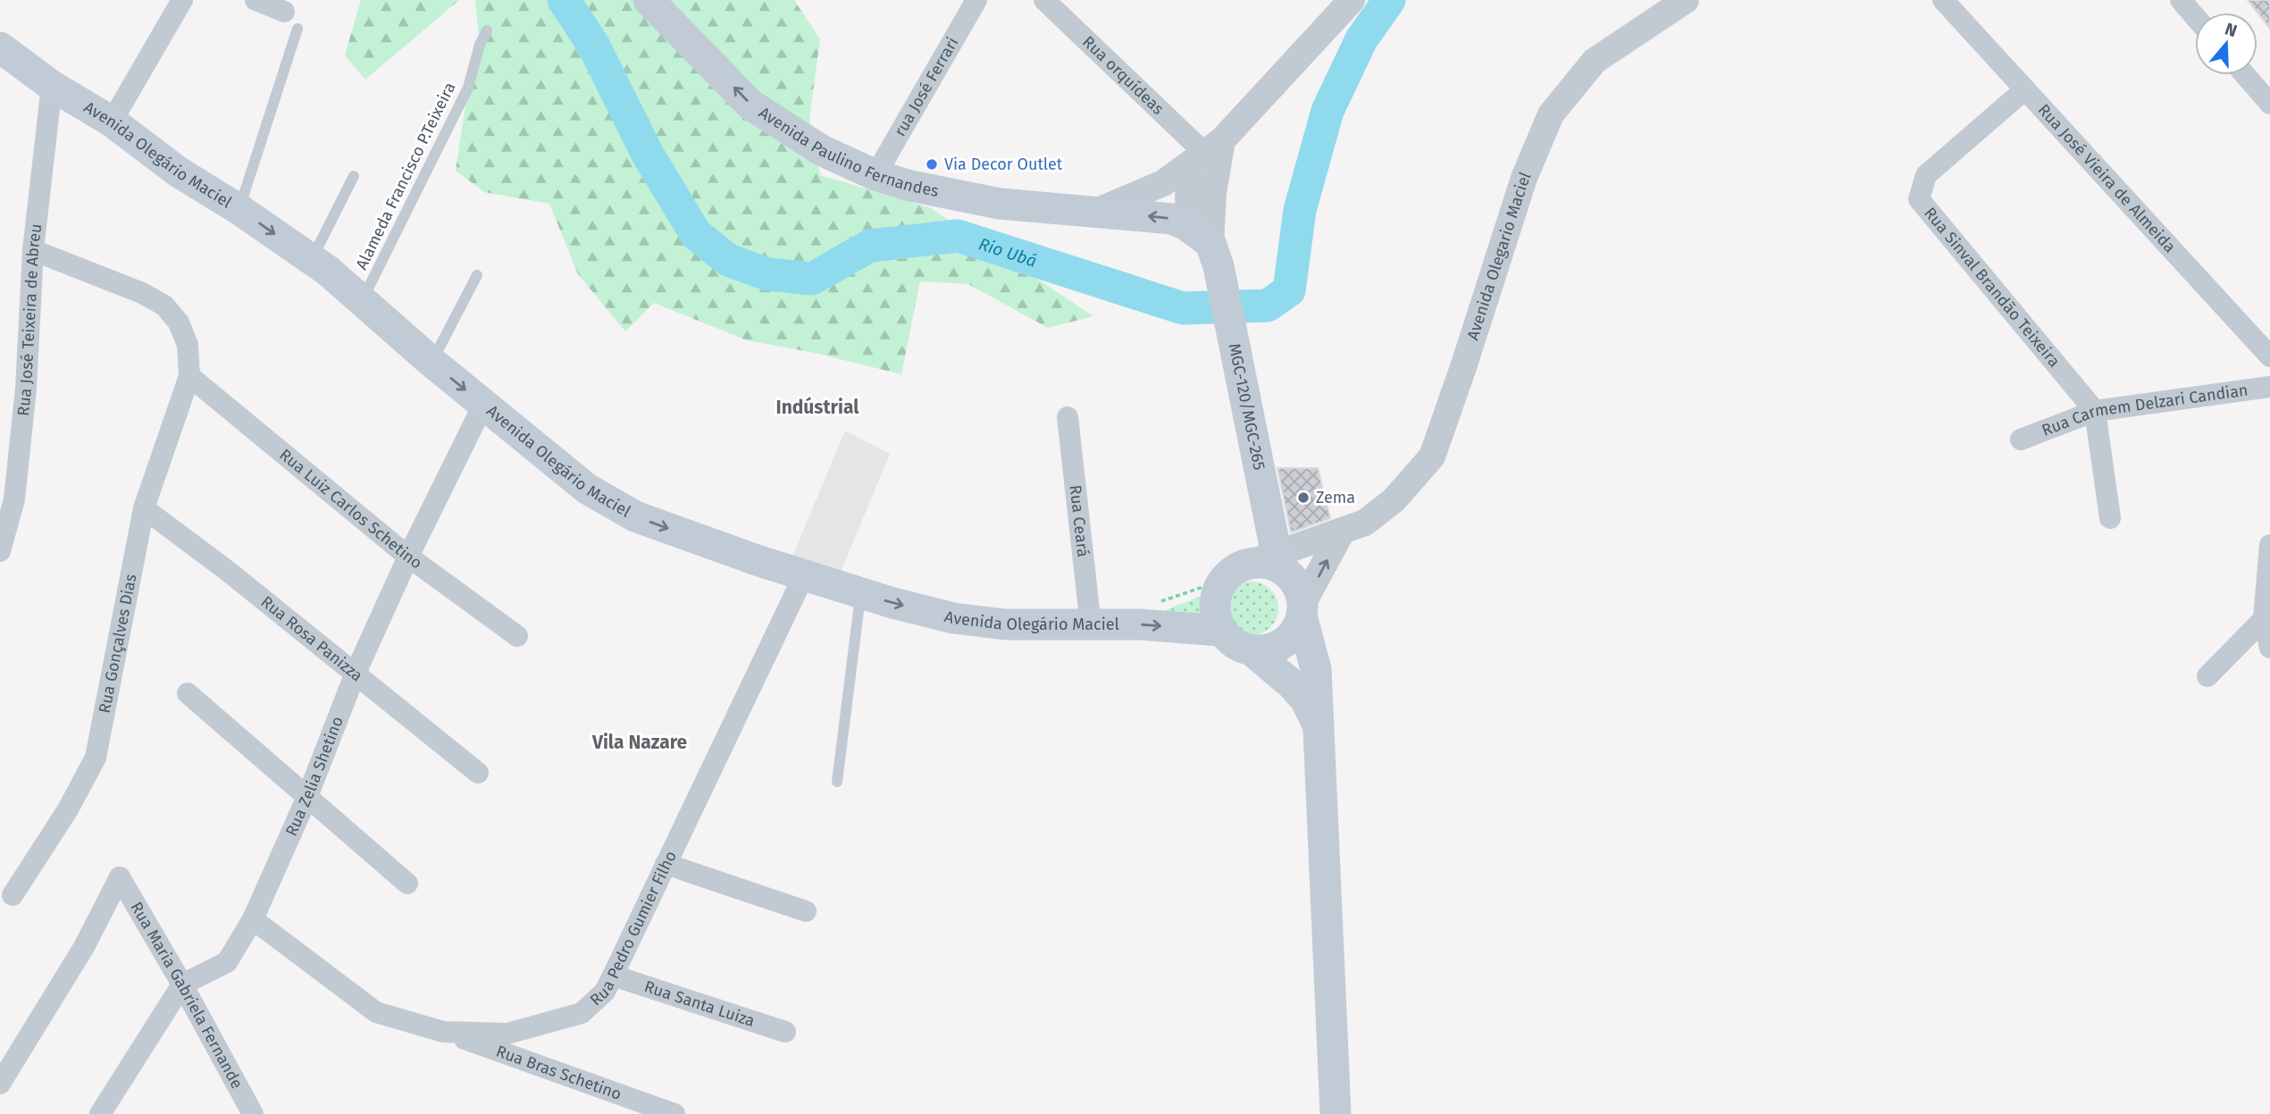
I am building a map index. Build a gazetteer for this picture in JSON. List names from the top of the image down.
{
  "streets": {
    "main road": ["Avenida Paulino Fernandes", "Avenida Olegário Maciel", "MGC-120/MGC-265"],
    "street": [
      "Rua orquídeas",
      "rua José Ferrari",
      "Rua José Vieira de Almeida",
      "Avenida Olegario Maciel",
      "Rua Sinval Brandão Teixeira",
      "Rua José Teixeira de Abreu",
      "Rua Carmem Delzari Candian",
      "Rua Luiz Carlos Schetino",
      "Rua Ceará",
      "Rua Rosa Panizza",
      "Rua Gonçalves Dias",
      "Rua Zelia Shetino",
      "Rua Pedro Gumier Filho",
      "Rua Maria Gabriela Fernande",
      "Rua Santa Luiza",
      "Rua Bras Schetino"
    ],
    "lane": ["Alameda Francisco P.Teixeira"]
  },
  "crossings": [
    ["Rua orquídeas", "Avenida Paulino Fernandes"],
    ["rua José Ferrari", "Avenida Paulino Fernandes"],
    ["Avenida Paulino Fernandes", "MGC-120/MGC-265"],
    ["Avenida Olegário Maciel", "Alameda Francisco P.Teixeira"],
    ["Avenida Olegário Maciel", "Avenida Olegario Maciel"],
    ["Avenida Olegário Maciel", "Rua José Teixeira de Abreu"],
    ["Avenida Olegário Maciel", "MGC-120/MGC-265"],
    ["Avenida Olegário Maciel", "Rua Ceará"],
    ["Avenida Olegário Maciel", "Rua Zelia Shetino"],
    ["Avenida Olegário Maciel", "Rua Pedro Gumier Filho"],
    ["Rua José Vieira de Almeida", "Rua Sinval Brandão Teixeira"],
    ["Avenida Olegario Maciel", "MGC-120/MGC-265"],
    ["Rua Sinval Brandão Teixeira", "Rua Carmem Delzari Candian"],
    ["Rua Luiz Carlos Schetino", "Rua Gonçalves Dias"],
    ["Rua Luiz Carlos Schetino", "Rua Zelia Shetino"],
    ["Rua Rosa Panizza", "Rua Gonçalves Dias"],
    ["Rua Rosa Panizza", "Rua Zelia Shetino"],
    ["Rua Zelia Shetino", "Rua Pedro Gumier Filho"],
    ["Rua Zelia Shetino", "Rua Maria Gabriela Fernande"],
    ["Rua Pedro Gumier Filho", "Rua Santa Luiza"],
    ["Rua Pedro Gumier Filho", "Rua Bras Schetino"]
  ],
  "one_way": ["Avenida Paulino Fernandes", "Avenida Olegário Maciel"],
  "districts": ["Indústrial", "Vila Nazare"],
  "water": ["Rio Ubá"],
  "places": ["Via Decor Outlet", "Zema"],
  "north": "top"
}
